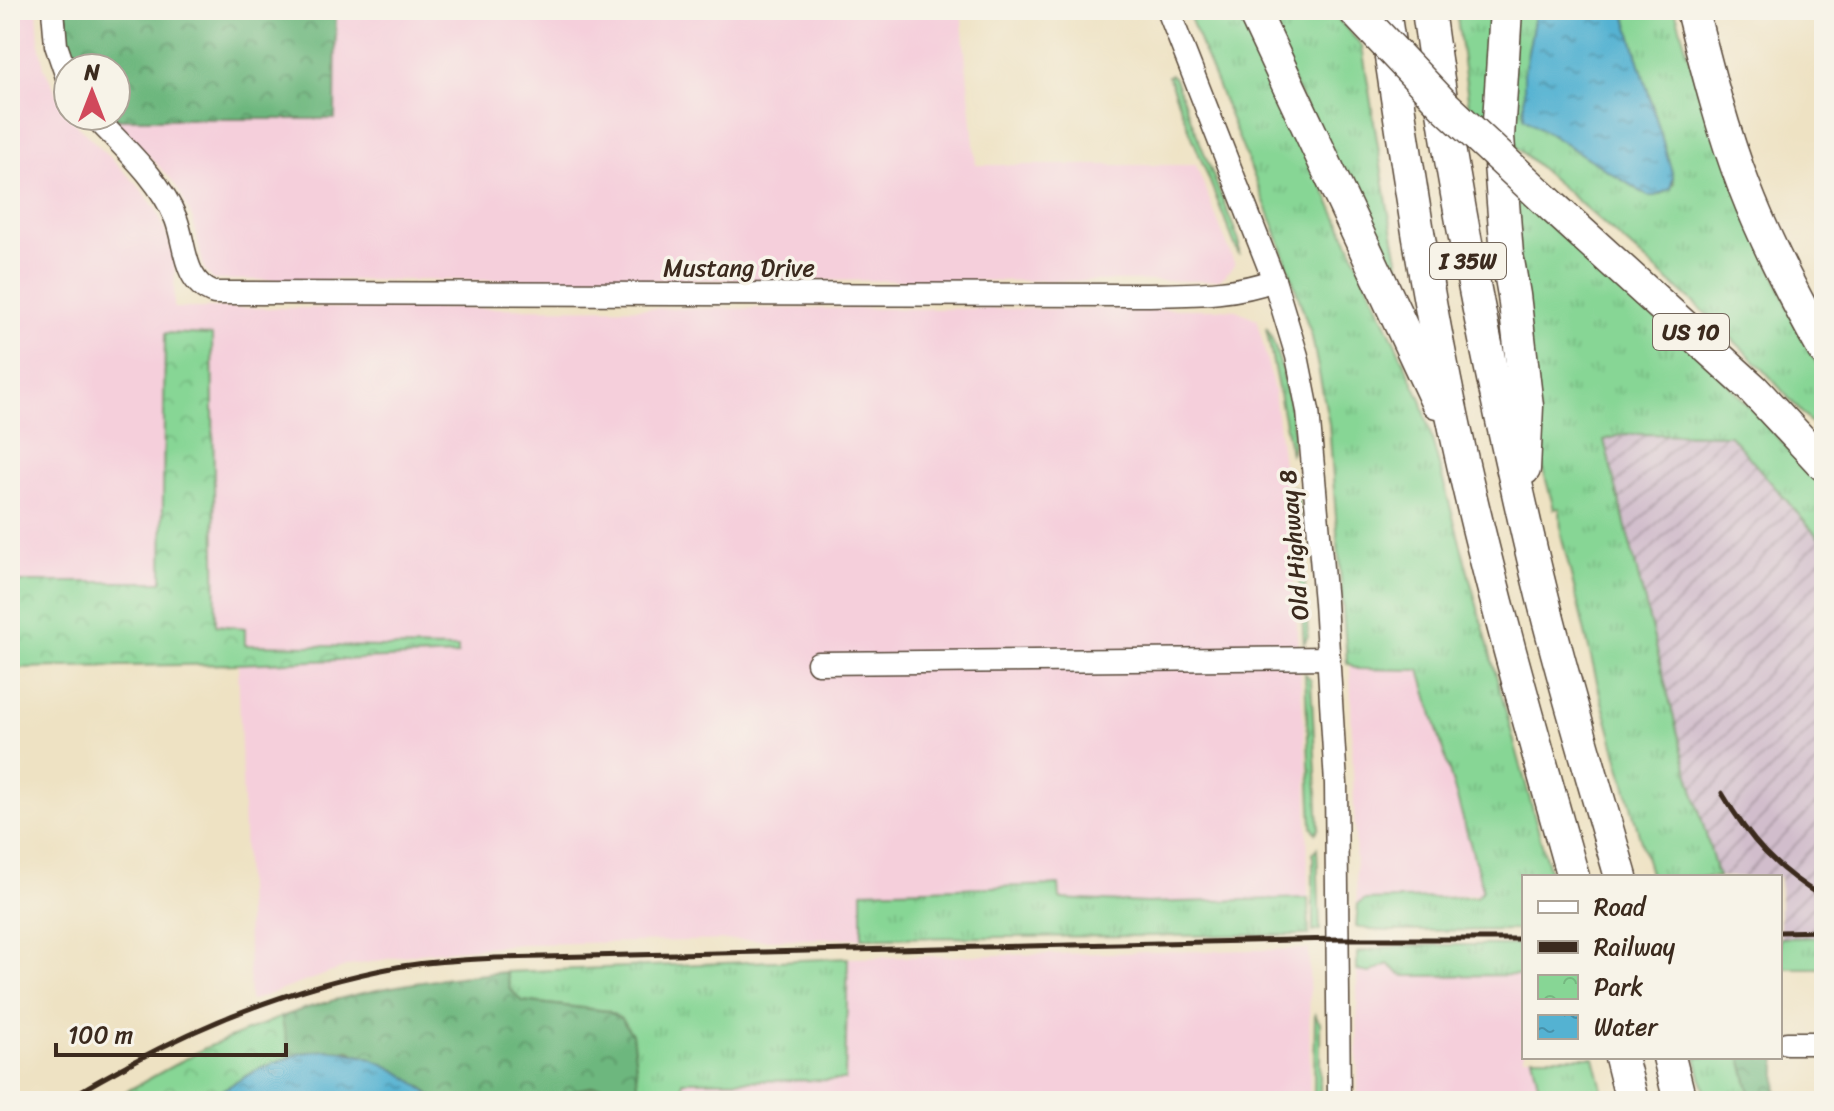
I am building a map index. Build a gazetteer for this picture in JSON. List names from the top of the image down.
{
  "streets": {
    "highway": ["I 35W", "US 10"],
    "street": ["Mustang Drive", "Old Highway 8"]
  },
  "crossings": [
    ["Mustang Drive", "Old Highway 8"]
  ],
  "legend": [
    "Road",
    "Railway",
    "Park",
    "Water"
  ],
  "scale_bar": "100 m",
  "north": "top"
}
